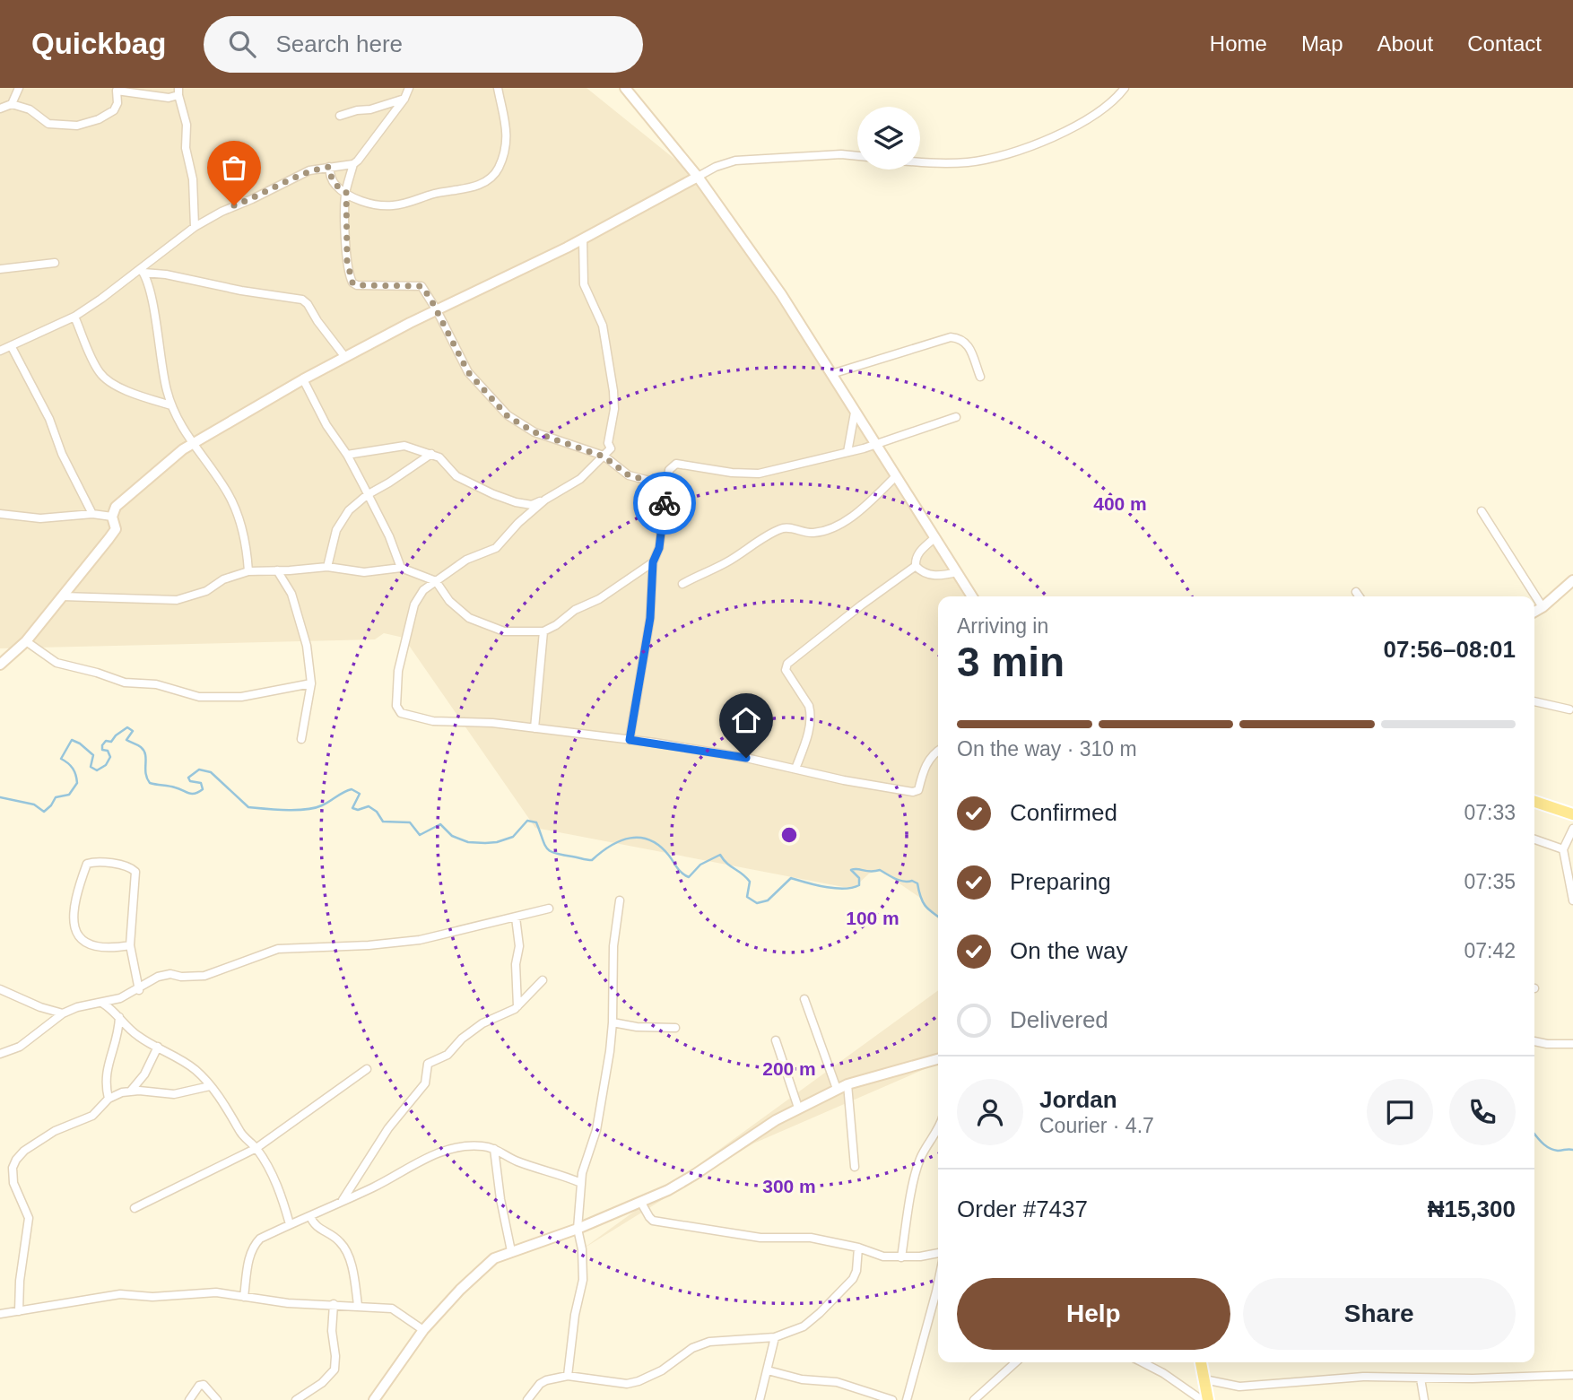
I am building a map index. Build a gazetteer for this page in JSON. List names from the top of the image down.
{
  "page": {
    "header": "Quickbag",
    "search": "Search here",
    "nav": [
      "Home",
      "Map",
      "About",
      "Contact"
    ],
    "heading": ["3 min", "Arriving in", "07:56–08:01"],
    "panel": [
      "Jordan",
      "Courier · 4.7",
      "Order #7437",
      "₦15,300"
    ],
    "bar": "On the way · 310 m",
    "list": [
      ["Confirmed", "07:33"],
      ["Preparing", "07:35"],
      ["On the way", "07:42"],
      "Delivered"
    ],
    "buttons": ["Help", "Share"]
  },
  "rings": [
    "400 m",
    "100 m",
    "200 m",
    "300 m"
  ]
}
